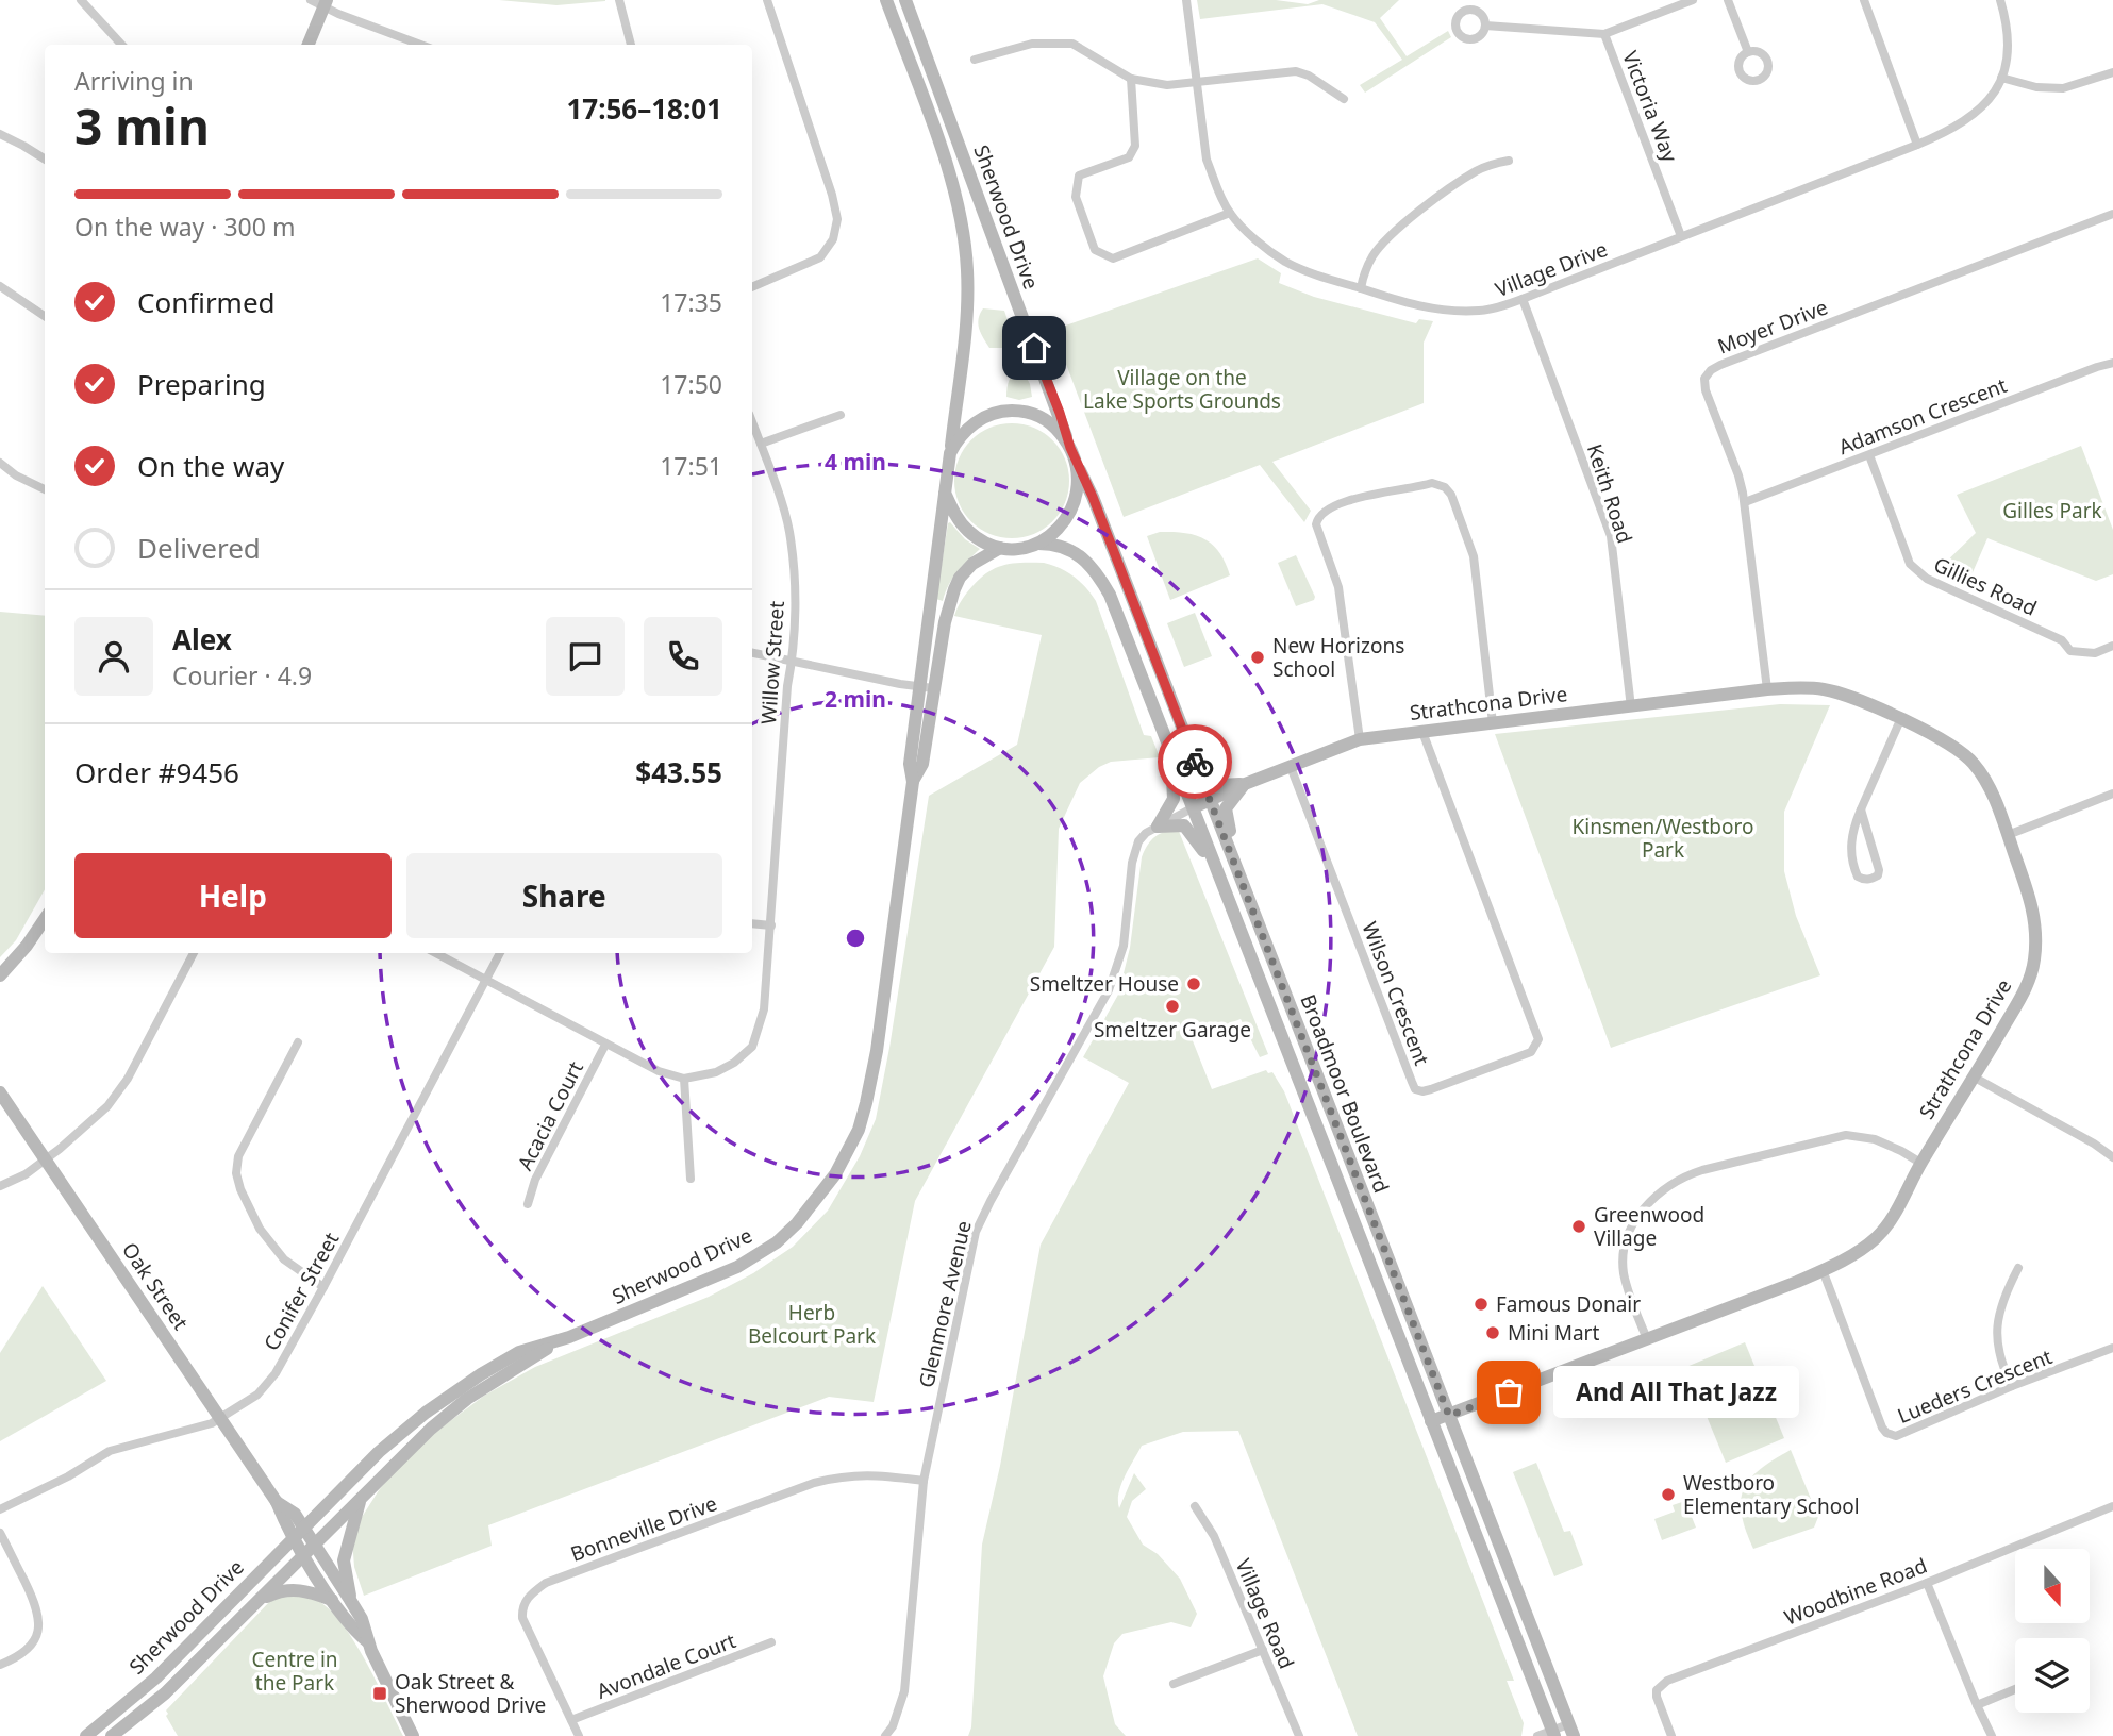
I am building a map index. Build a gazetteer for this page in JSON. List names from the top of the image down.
{
  "streets": {
    "main road": [
      "Sherwood Drive",
      "Strathcona Drive",
      "Broadmoor Boulevard",
      "Oak Street"
    ],
    "street": [
      "Victoria Way",
      "Village Drive",
      "Moyer Drive",
      "Adamson Crescent",
      "Keith Road",
      "Gillies Road",
      "Willow Street",
      "Wilson Crescent",
      "Acacia Court",
      "Conifer Street",
      "Glenmore Avenue",
      "Lueders Crescent",
      "Bonneville Drive",
      "Woodbine Road",
      "Village Road",
      "Avondale Court"
    ]
  },
  "crossings": [
    ["Victoria Way", "Village Drive"],
    ["Sherwood Drive", "Broadmoor Boulevard"],
    ["Sherwood Drive", "Oak Street"],
    ["Village Drive", "Keith Road"],
    ["Moyer Drive", "Adamson Crescent"],
    ["Moyer Drive", "Strathcona Drive"],
    ["Adamson Crescent", "Gillies Road"],
    ["Keith Road", "Strathcona Drive"],
    ["Strathcona Drive", "Wilson Crescent"],
    ["Strathcona Drive", "Broadmoor Boulevard"],
    ["Strathcona Drive", "Glenmore Avenue"],
    ["Strathcona Drive", "Lueders Crescent"],
    ["Broadmoor Boulevard", "Glenmore Avenue"],
    ["Oak Street", "Conifer Street"],
    ["Glenmore Avenue", "Bonneville Drive"],
    ["Bonneville Drive", "Avondale Court"]
  ],
  "parks": [
    "Village on the Lake Sports Grounds",
    "Gilles Park",
    "Kinsmen/Westboro Park",
    "Herb Belcourt Park",
    "Centre in the Park"
  ],
  "places": {
    "other": [
      "New Horizons School",
      "Smeltzer House",
      "Smeltzer Garage",
      "Greenwood Village",
      "Famous Donair",
      "Mini Mart",
      "And All That Jazz",
      "Westboro Elementary School"
    ],
    "transit": ["Oak Street & Sherwood Drive"]
  },
  "north": "bottom",
  "page": {
    "heading": ["3 min", "Arriving in", "17:56–18:01"],
    "panel": [
      "Alex",
      "Courier · 4.9",
      "Order #9456",
      "$43.55"
    ],
    "bar": "On the way · 300 m",
    "list": [
      ["Confirmed", "17:35"],
      ["Preparing", "17:50"],
      ["On the way", "17:51"],
      "Delivered"
    ],
    "buttons": ["Help", "Share"],
    "bubble": "And All That Jazz"
  },
  "rings": ["4 min", "2 min"]
}
